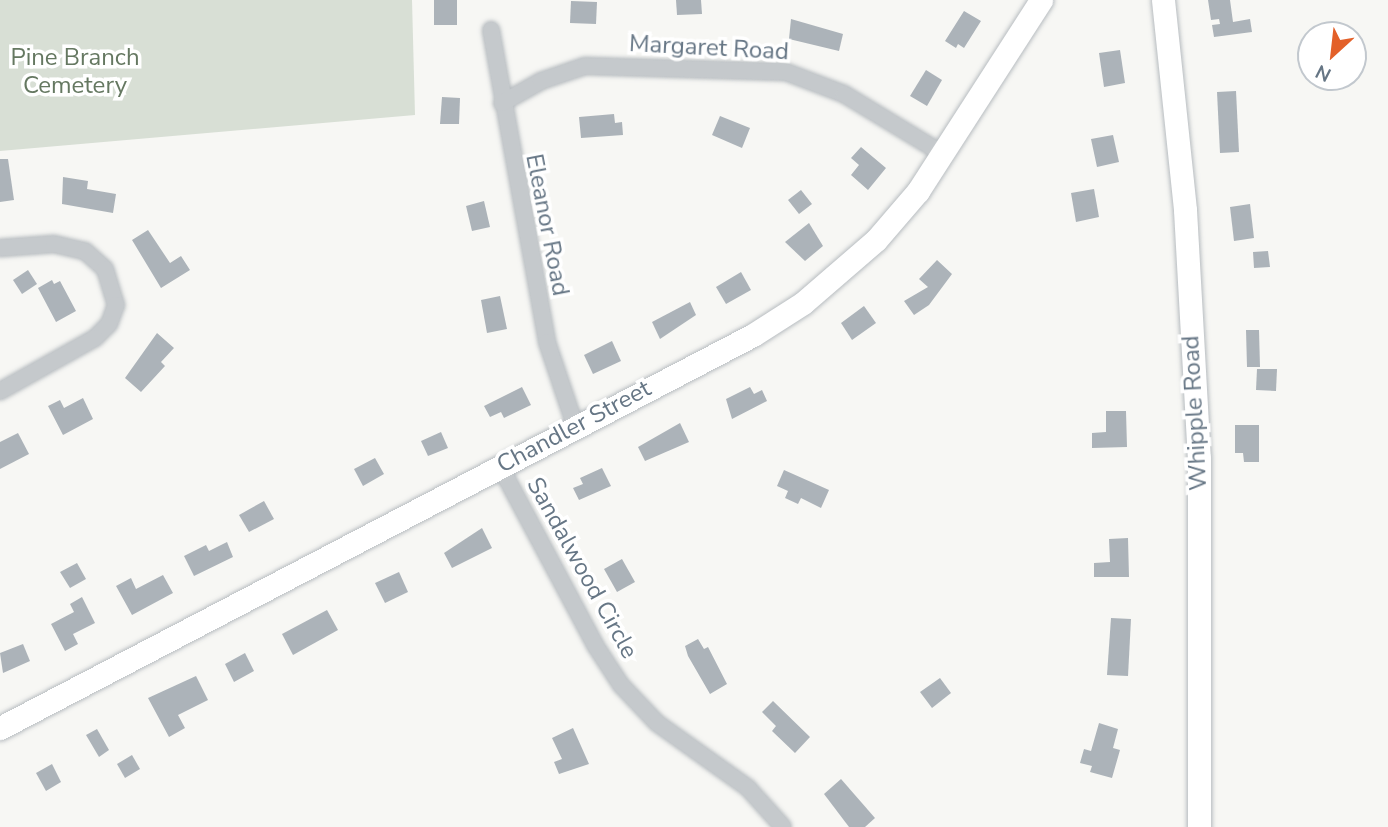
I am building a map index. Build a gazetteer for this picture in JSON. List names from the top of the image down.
{
  "streets": {
    "main road": ["Whipple Road", "Chandler Street"],
    "street": ["Margaret Road", "Eleanor Road", "Sandalwood Circle"]
  },
  "crossings": [
    ["Margaret Road", "Eleanor Road"],
    ["Margaret Road", "Chandler Street"],
    ["Eleanor Road", "Chandler Street"],
    ["Chandler Street", "Sandalwood Circle"]
  ],
  "parks": ["Pine Branch Cemetery"],
  "north": "bottom left"
}
